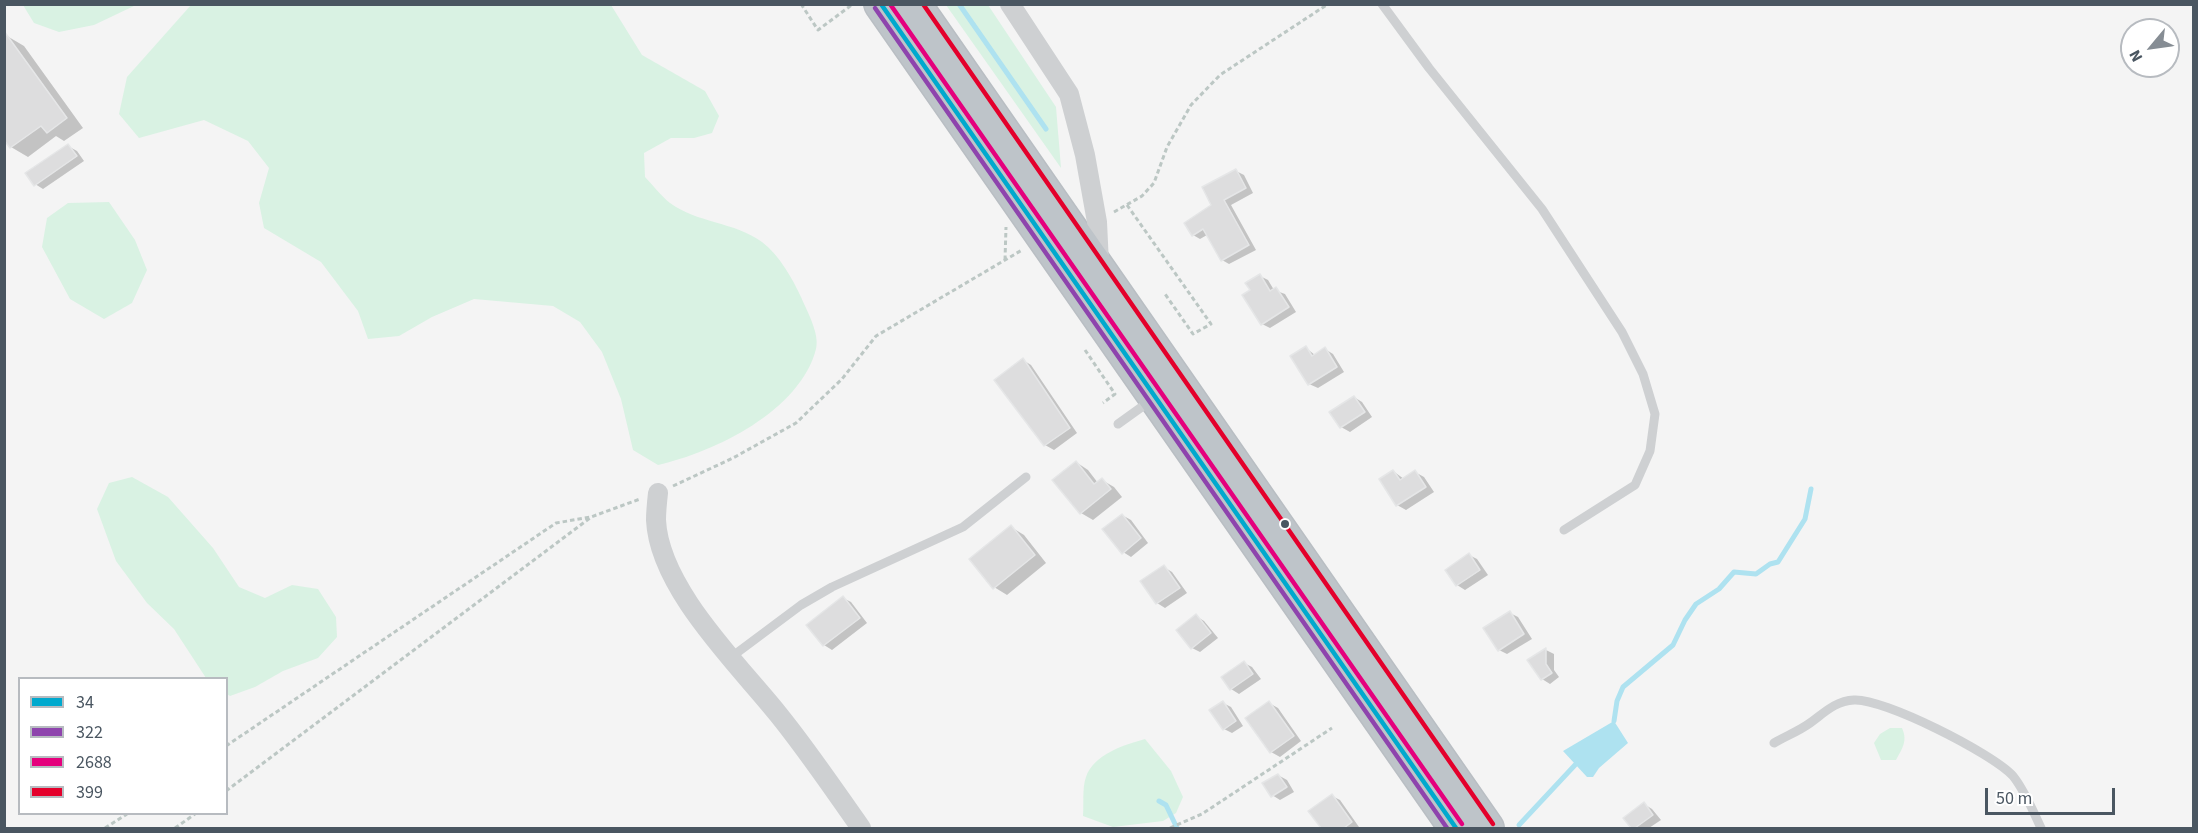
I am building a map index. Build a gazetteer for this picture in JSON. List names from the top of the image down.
{
  "lines": [
    "transit line 34",
    "transit line 2688",
    "transit line 399",
    "transit line 322"
  ],
  "legend": [
    "34",
    "322",
    "2688",
    "399"
  ],
  "scale_bar": "50 m",
  "north": "bottom left"
}
